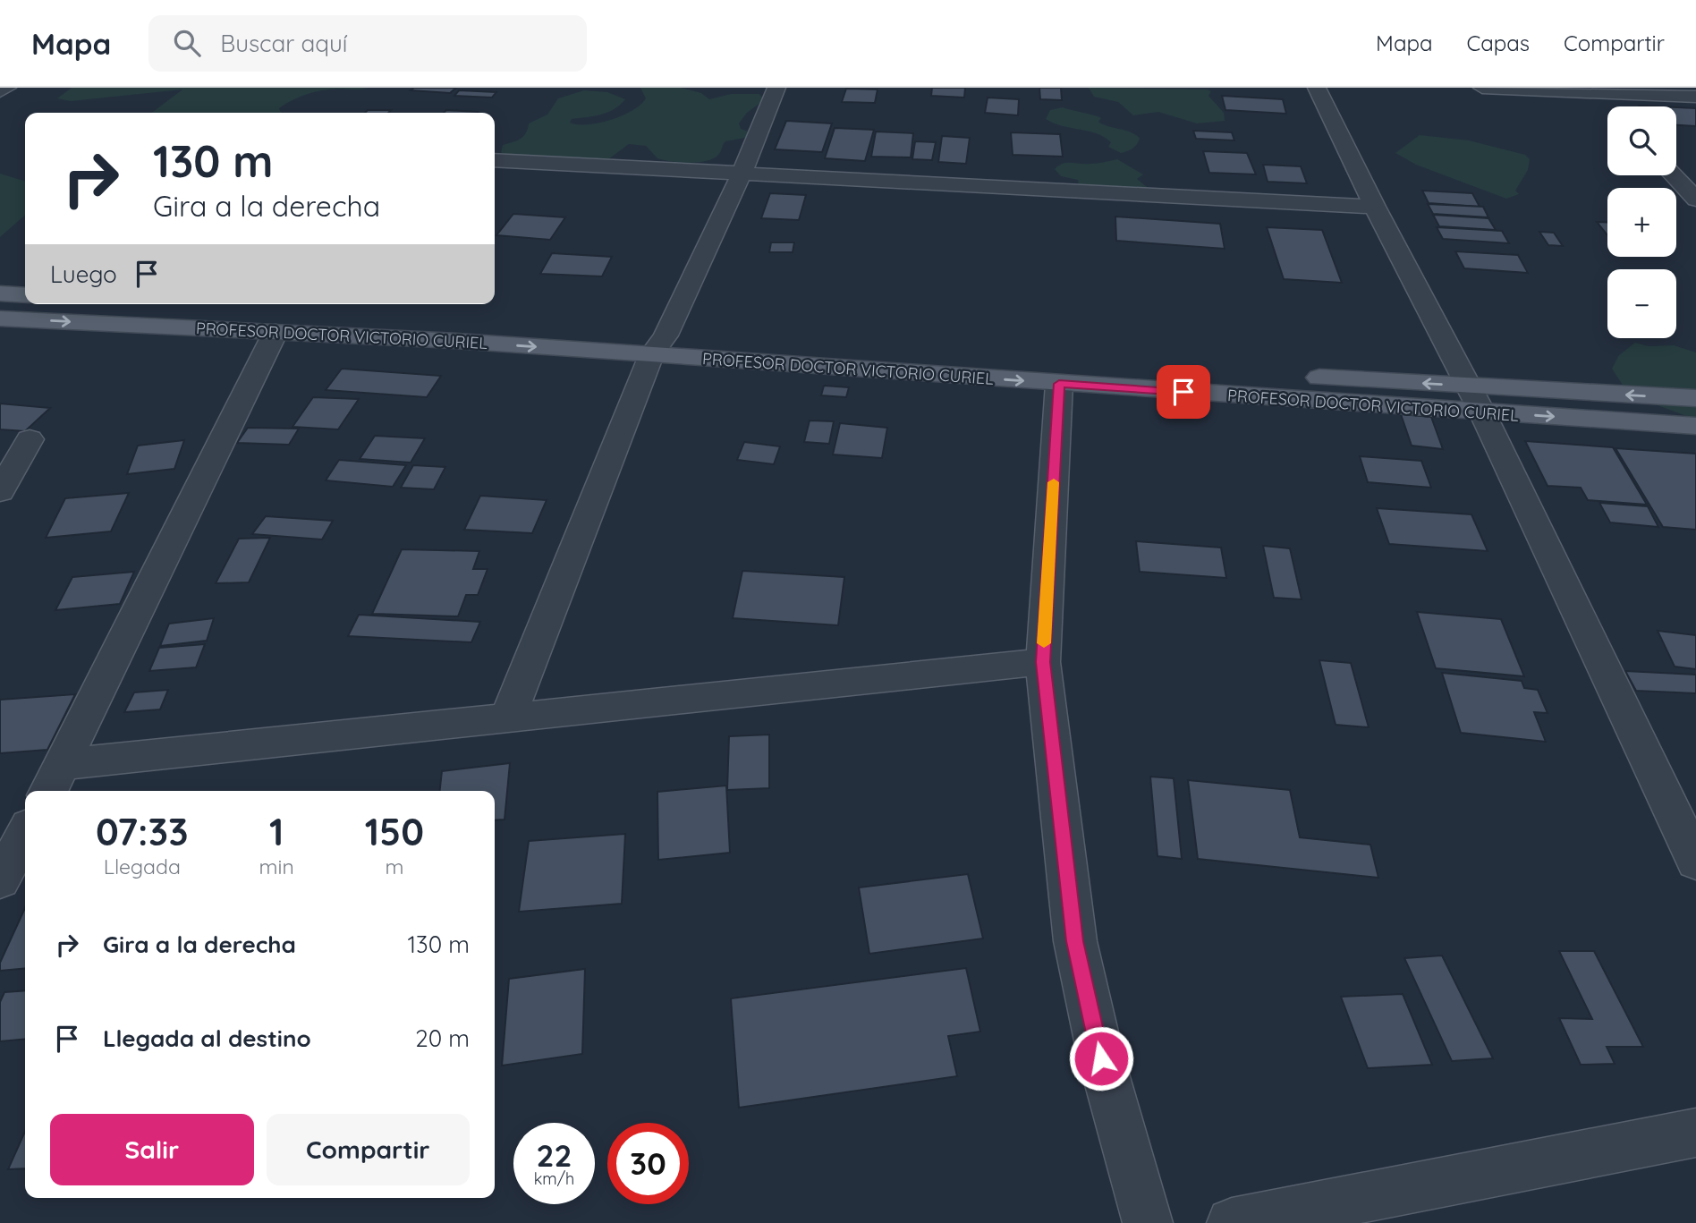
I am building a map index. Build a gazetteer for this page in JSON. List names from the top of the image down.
{
  "streets": {
    "main road": ["PROFESOR DOCTOR VICTORIO CURIEL"]
  },
  "page": {
    "header": "Mapa",
    "search": "Buscar aquí",
    "nav": ["Mapa", "Capas", "Compartir"],
    "map_buttons": ["+", "−"],
    "turn": ["130 m", "Gira a la derecha"],
    "then": "Luego",
    "eta": [
      "07:33",
      "Llegada",
      "1",
      "min",
      "150",
      "m"
    ],
    "list": [
      {
        "name": "Gira a la derecha",
        "value": "130 m"
      },
      {
        "name": "Llegada al destino",
        "value": "20 m"
      }
    ],
    "buttons": ["Salir", "Compartir"],
    "speed": "22 km/h",
    "limit": "30"
  }
}
